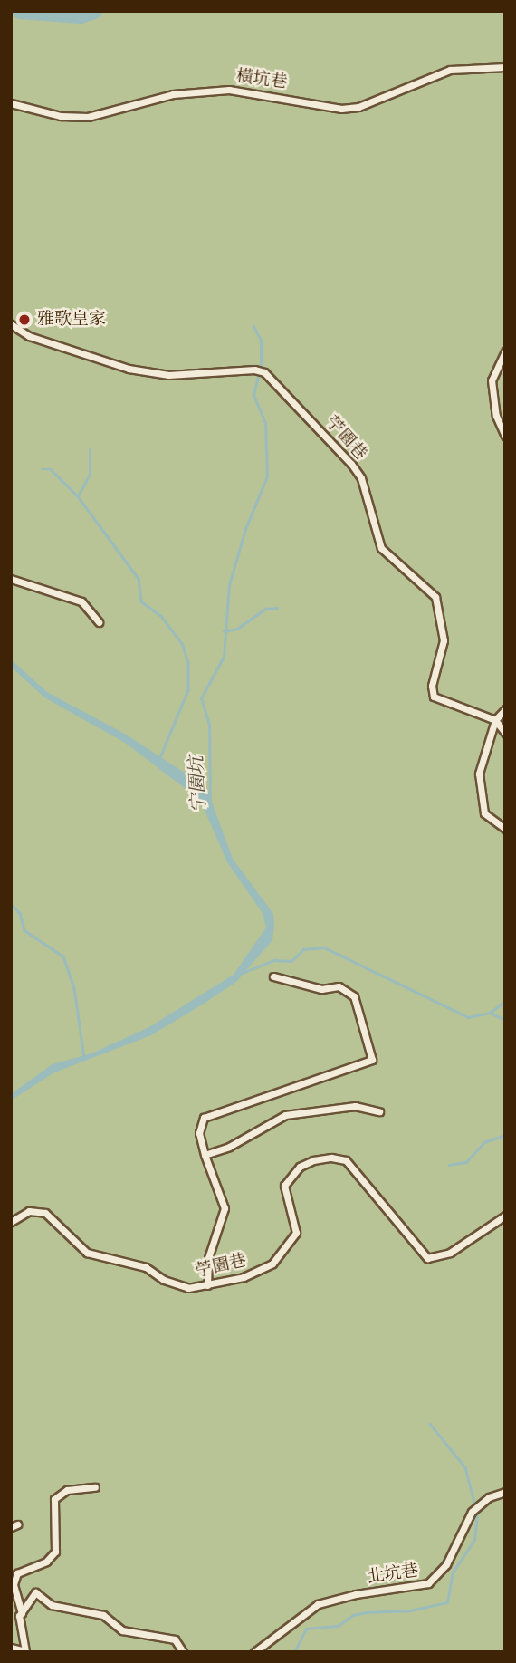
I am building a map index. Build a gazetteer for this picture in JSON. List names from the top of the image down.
{
  "streets": {
    "street": ["橫坑巷", "苧園巷", "北坑巷"]
  },
  "water": ["宁園坑"],
  "places": ["雅歌皇家"]
}
